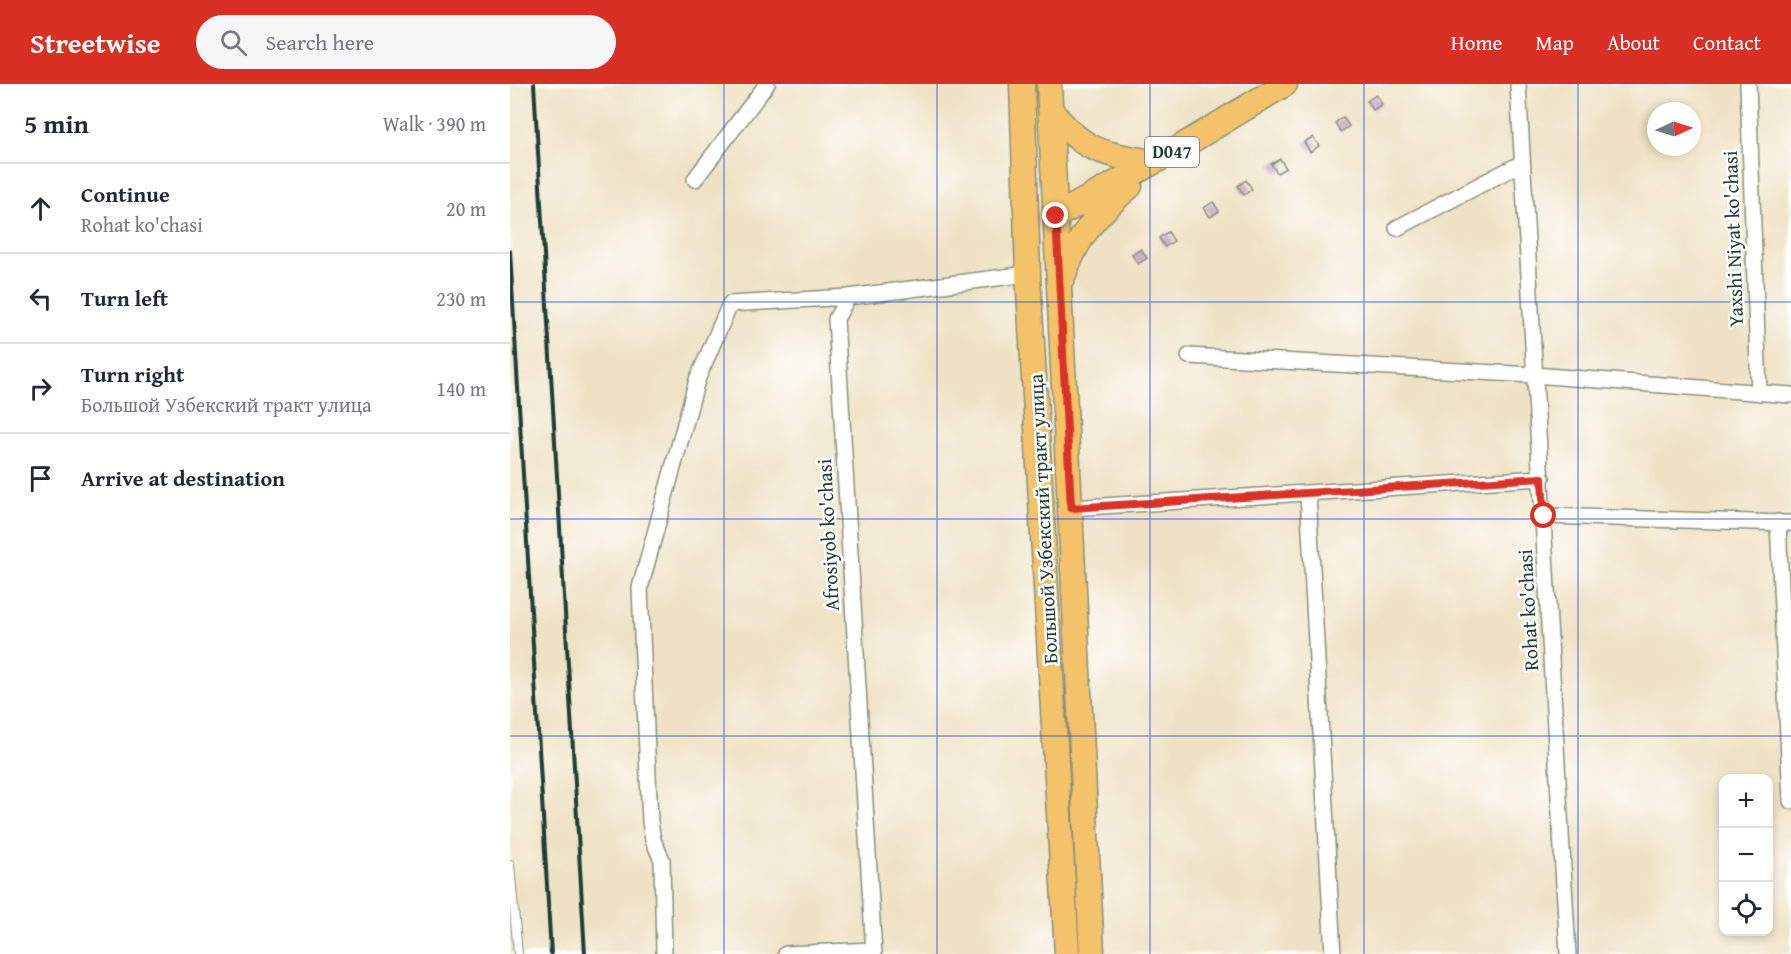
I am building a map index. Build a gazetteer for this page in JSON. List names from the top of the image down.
{
  "streets": {
    "main road": ["D047", "Большой Узбекский тракт улица"],
    "street": ["Yaxshi Niyat ko'chasi", "Afrosiyob ko'chasi", "Rohat ko'chasi"]
  },
  "crossings": [
    ["D047", "Большой Узбекский тракт улица"]
  ],
  "north": "right",
  "page": {
    "header": "Streetwise",
    "search": "Search here",
    "nav": [
      "Home",
      "Map",
      "About",
      "Contact"
    ],
    "heading": ["5 min", "Walk · 390 m"],
    "list": [
      ["Continue", "Rohat ko'chasi", "20 m"],
      ["Turn left", "230 m"],
      ["Turn right", "Большой Узбекский тракт улица", "140 m"],
      "Arrive at destination"
    ],
    "map_buttons": ["+", "−"]
  }
}
